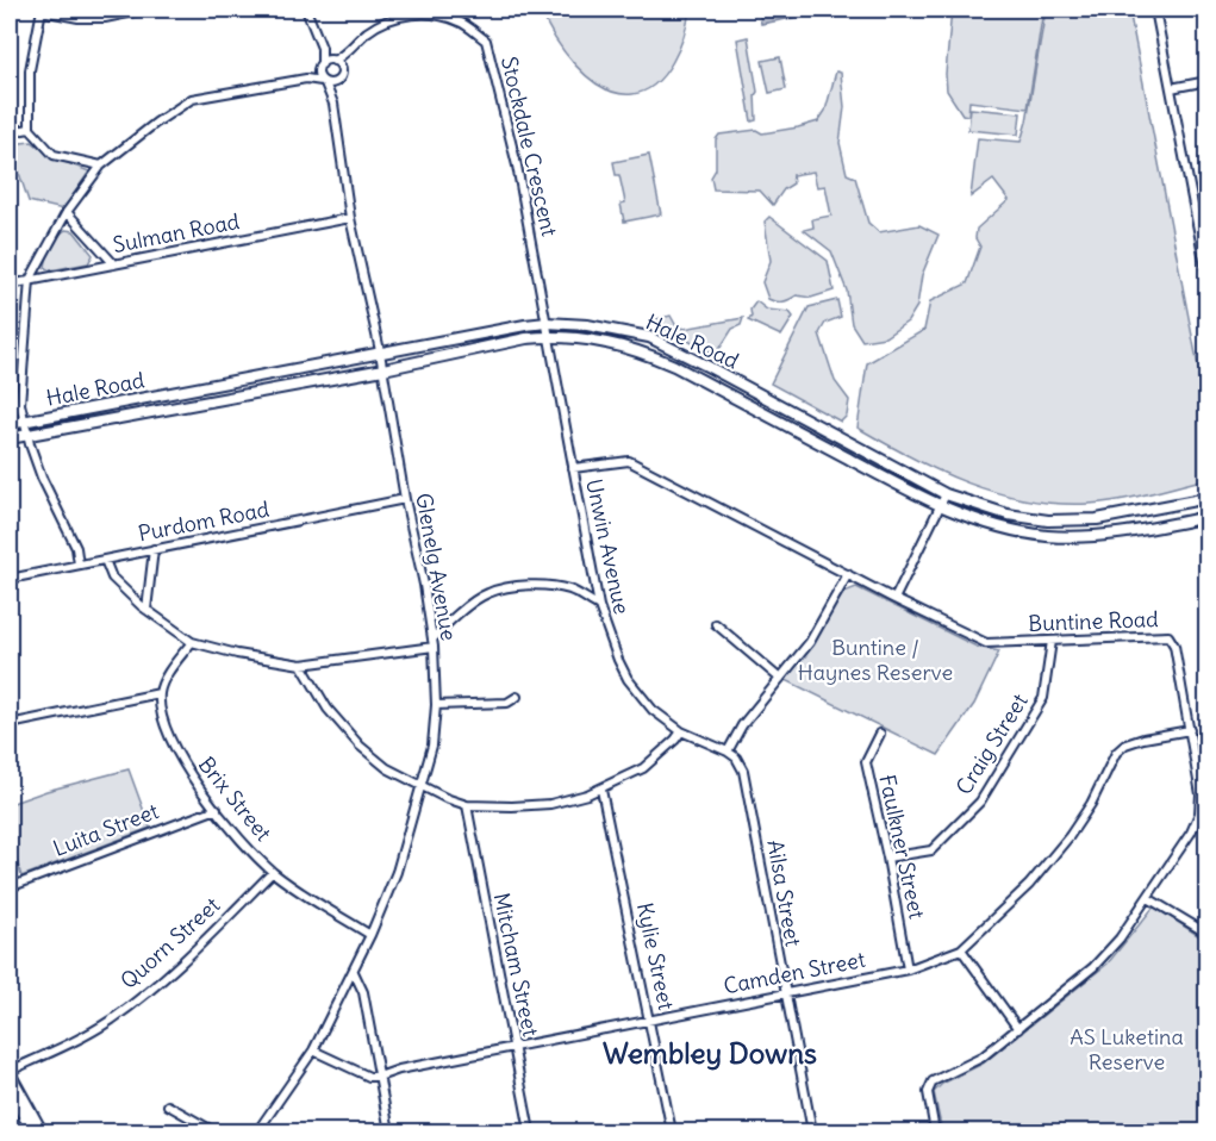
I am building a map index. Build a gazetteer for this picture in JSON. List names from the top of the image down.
{
  "streets": {
    "main road": ["Hale Road"],
    "street": [
      "Stockdale Crescent",
      "Sulman Road",
      "Purdom Road",
      "Unwin Avenue",
      "Glenelg Avenue",
      "Buntine Road",
      "Craig Street",
      "Brix Street",
      "Luita Street",
      "Faulkner Street",
      "Ailsa Street",
      "Quorn Street",
      "Kylie Street",
      "Mitcham Street",
      "Camden Street"
    ]
  },
  "crossings": [
    ["Stockdale Crescent", "Hale Road"],
    ["Stockdale Crescent", "Unwin Avenue"],
    ["Stockdale Crescent", "Glenelg Avenue"],
    ["Sulman Road", "Glenelg Avenue"],
    ["Hale Road", "Unwin Avenue"],
    ["Hale Road", "Glenelg Avenue"],
    ["Purdom Road", "Glenelg Avenue"],
    ["Unwin Avenue", "Buntine Road"],
    ["Unwin Avenue", "Ailsa Street"],
    ["Glenelg Avenue", "Brix Street"],
    ["Buntine Road", "Craig Street"],
    ["Buntine Road", "Camden Street"],
    ["Craig Street", "Faulkner Street"],
    ["Brix Street", "Luita Street"],
    ["Brix Street", "Quorn Street"],
    ["Faulkner Street", "Camden Street"],
    ["Ailsa Street", "Camden Street"],
    ["Kylie Street", "Camden Street"],
    ["Mitcham Street", "Camden Street"]
  ],
  "districts": ["Wembley Downs"],
  "parks": ["Buntine / Haynes Reserve", "AS Luketina Reserve"]
}
